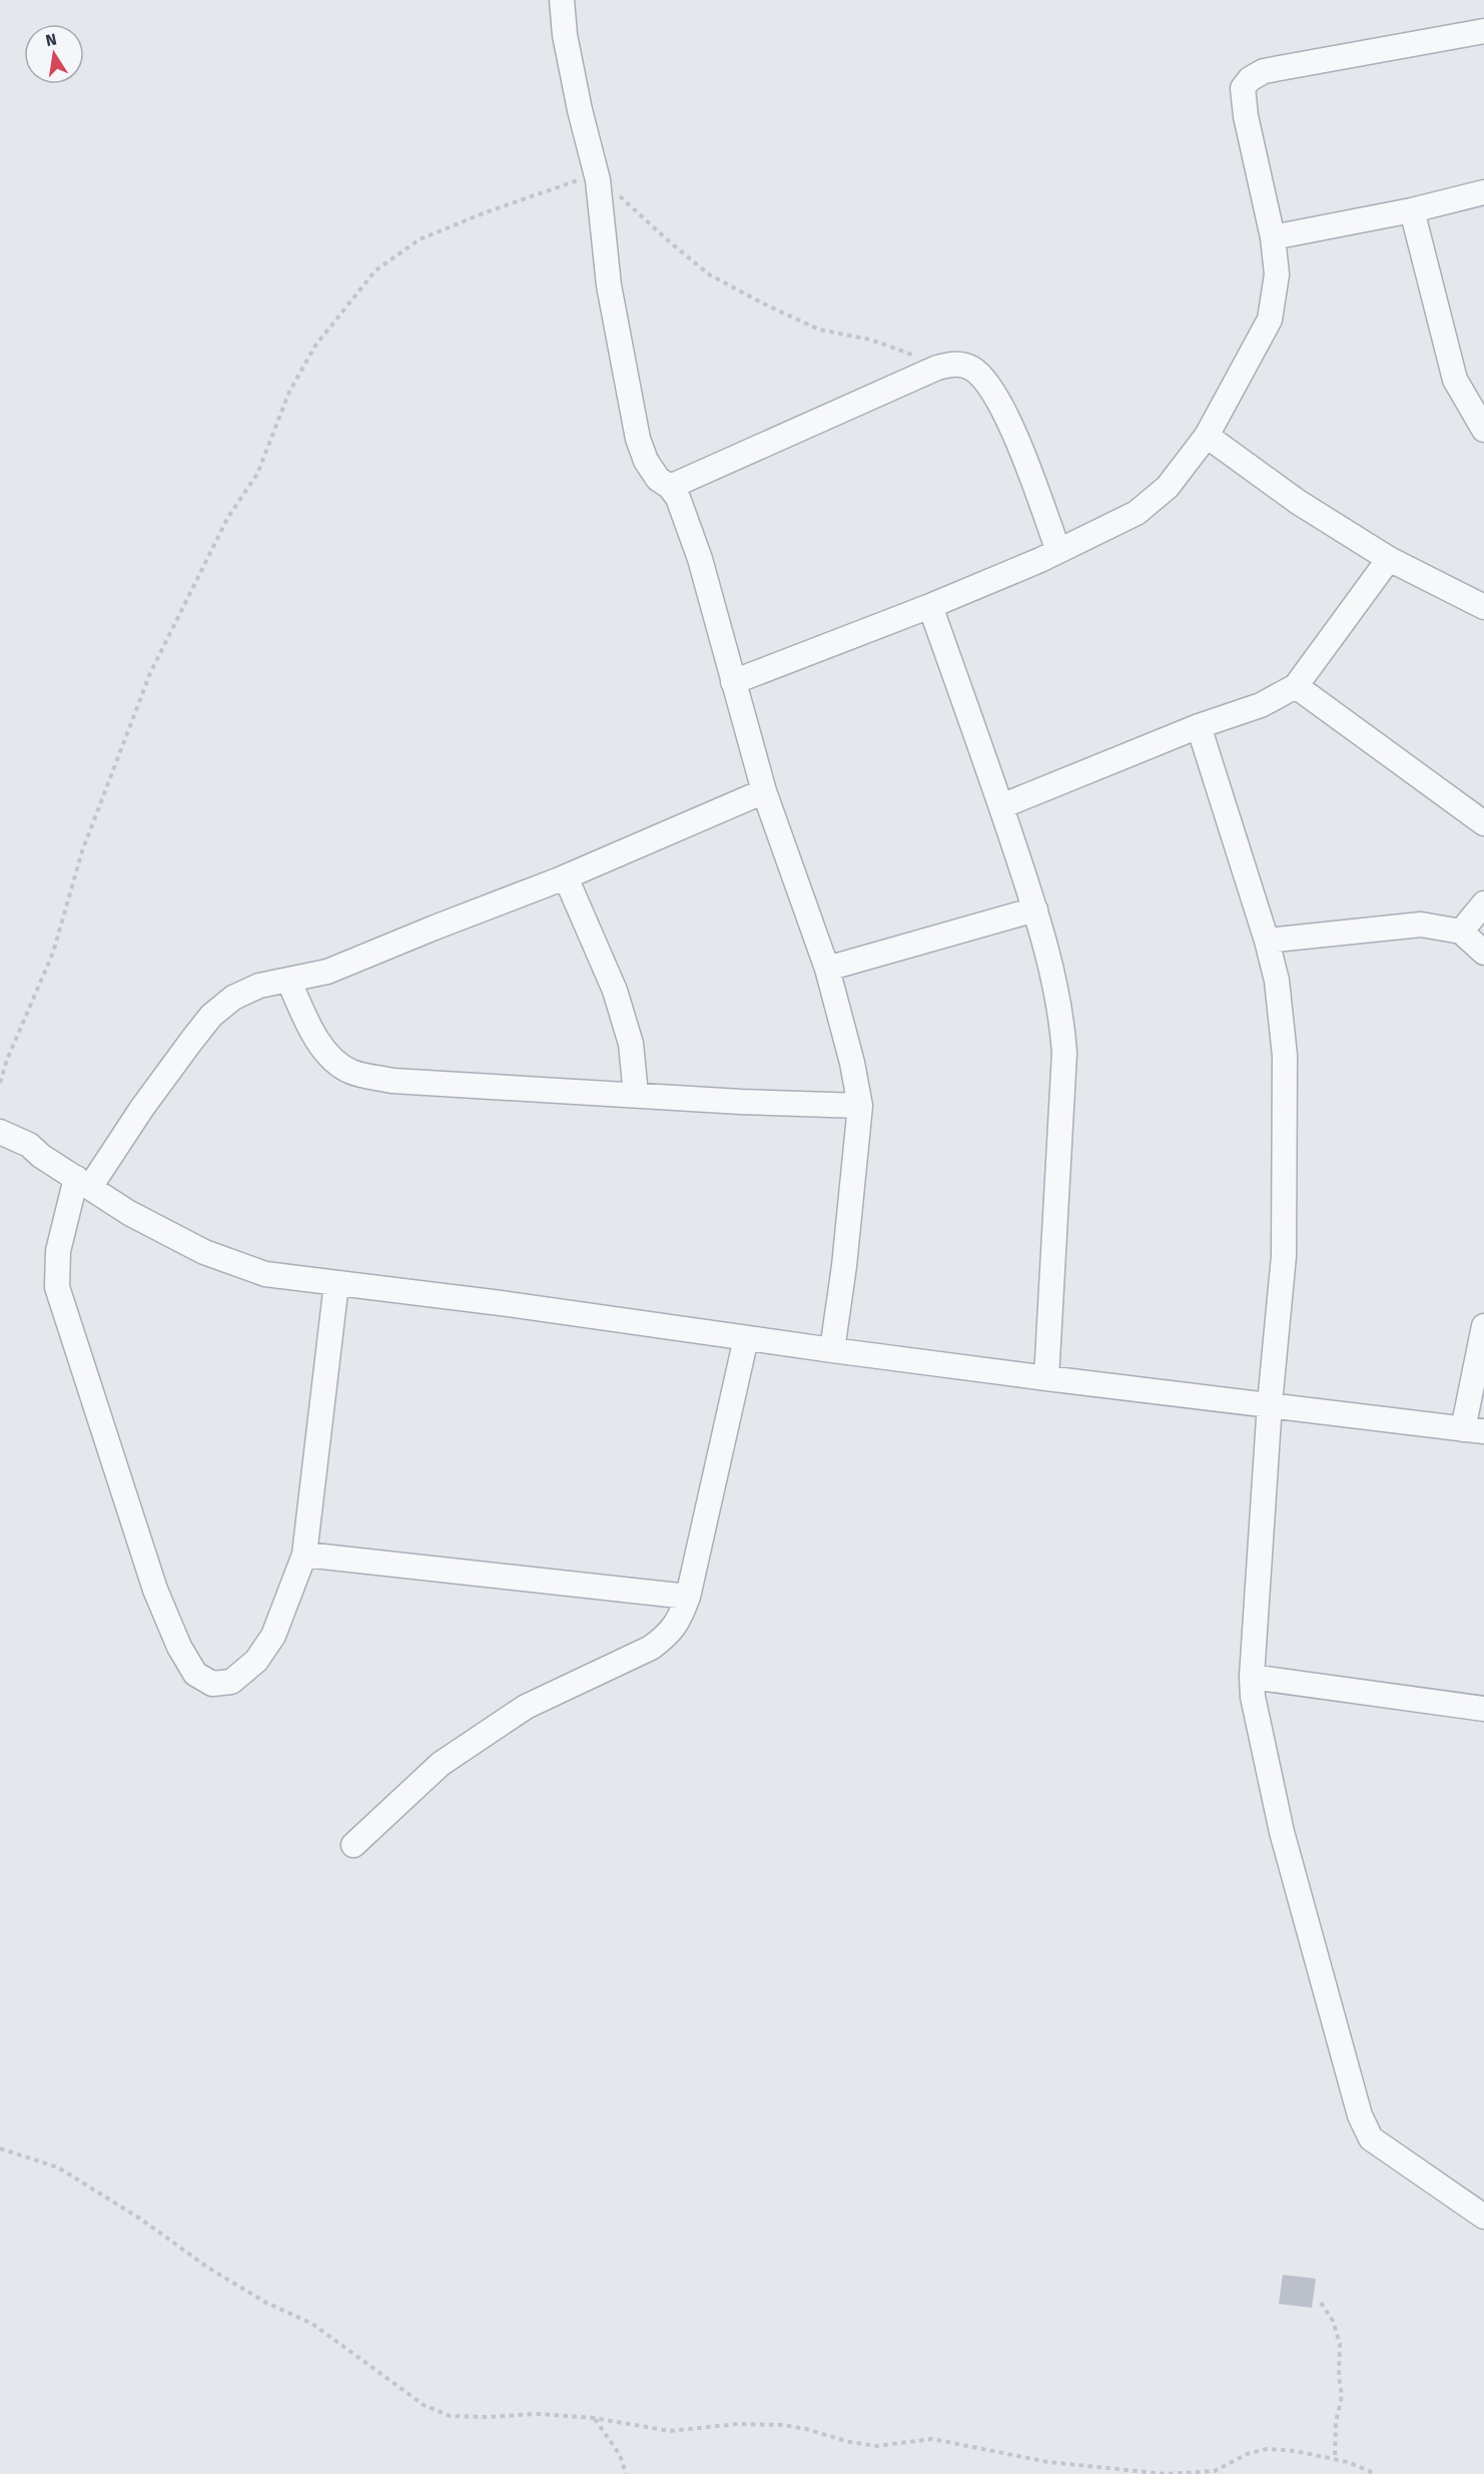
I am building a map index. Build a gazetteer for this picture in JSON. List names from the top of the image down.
{
  "north": "top"
}
